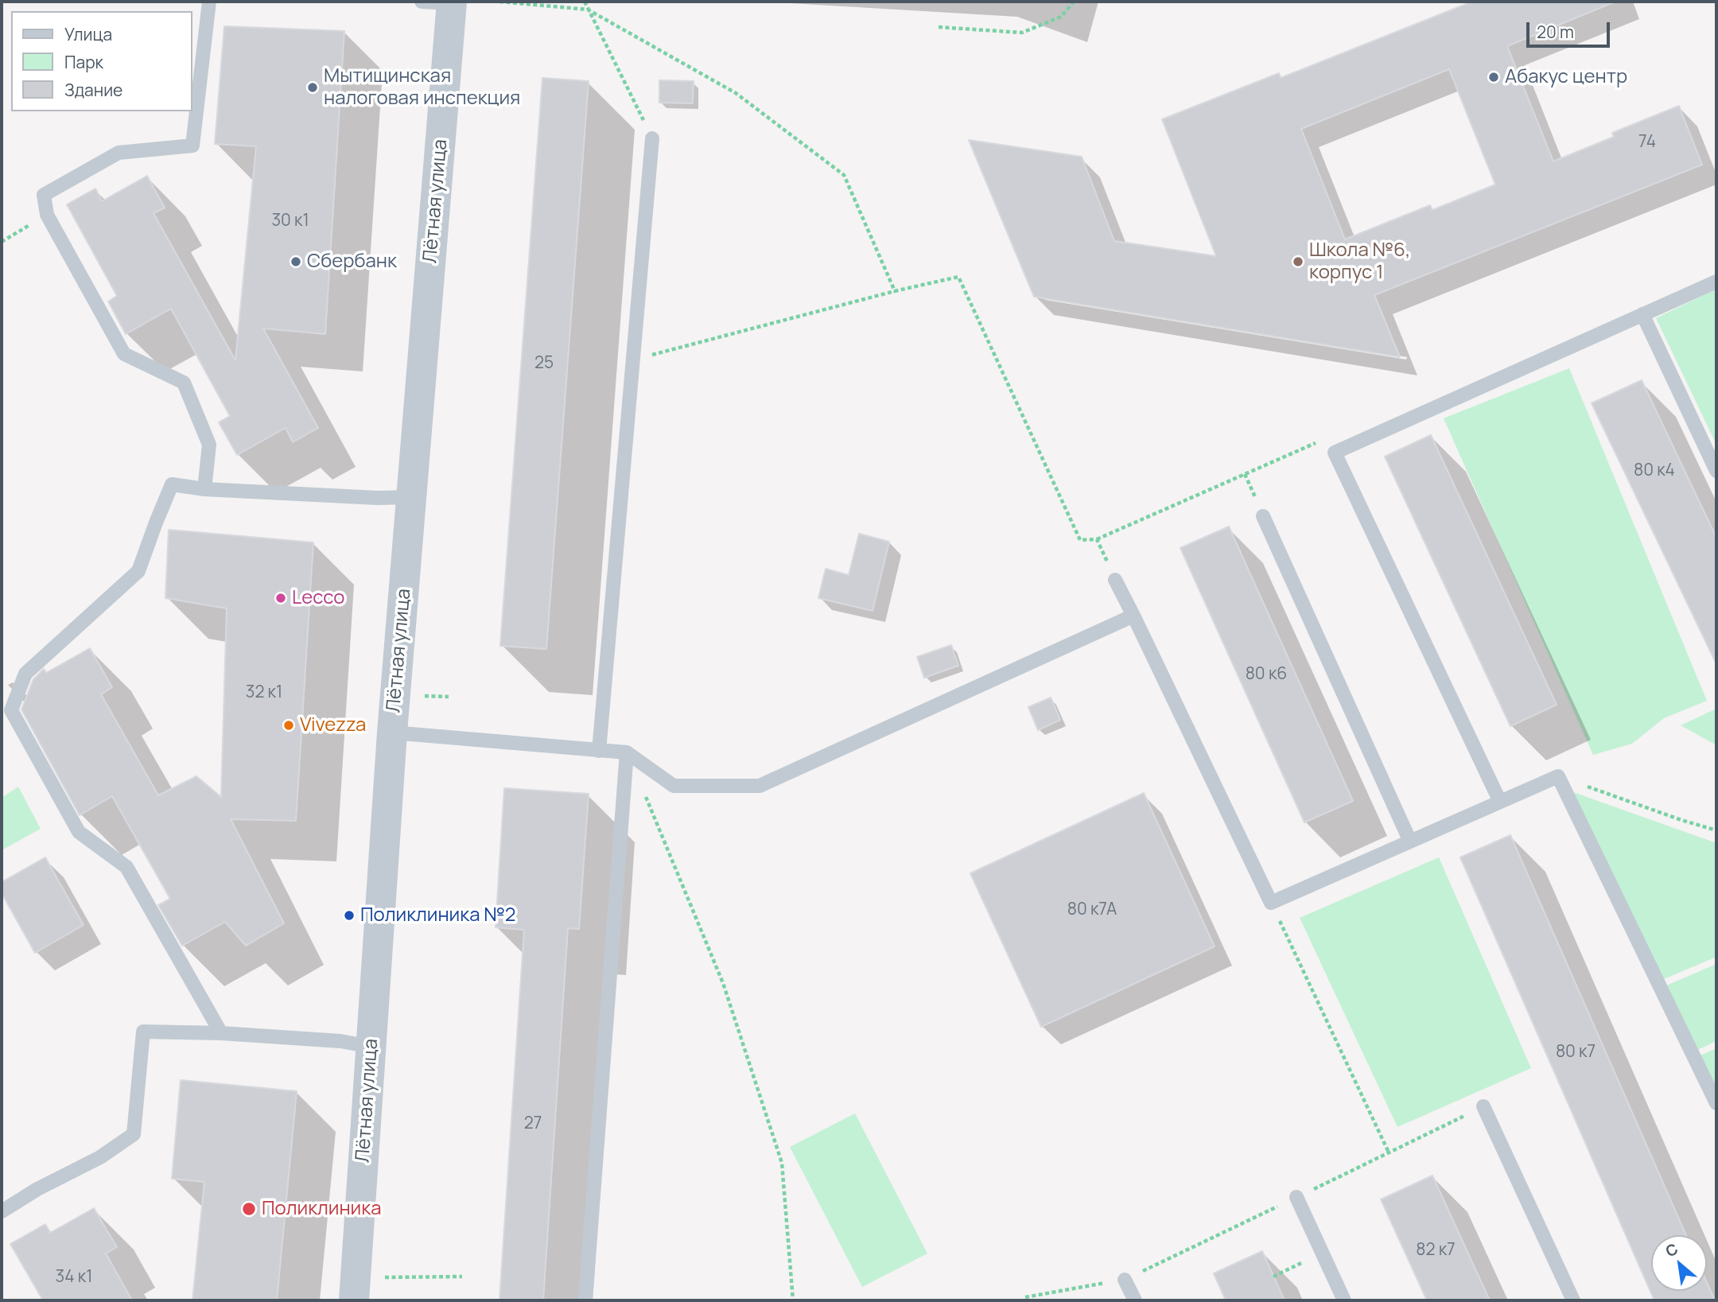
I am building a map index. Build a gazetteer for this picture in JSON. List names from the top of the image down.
{
  "streets": {
    "street": ["Лётная улица"]
  },
  "places": [
    "Абакус центр",
    "Мытищинская налоговая инспекция",
    "Сбербанк",
    "Школа №6, корпус 1",
    "Lecco",
    "Vivezza",
    "Поликлиника №2",
    "Поликлиника"
  ],
  "house_numbers": [
    "74",
    "30 к1",
    "25",
    "80 к4",
    "80 к6",
    "32 к1",
    "80 к7А",
    "80 к7",
    "27",
    "82 к7",
    "34 к1"
  ],
  "legend": ["Улица", "Парк", "Здание"],
  "scale_bar": "20 m",
  "north": "top left"
}
